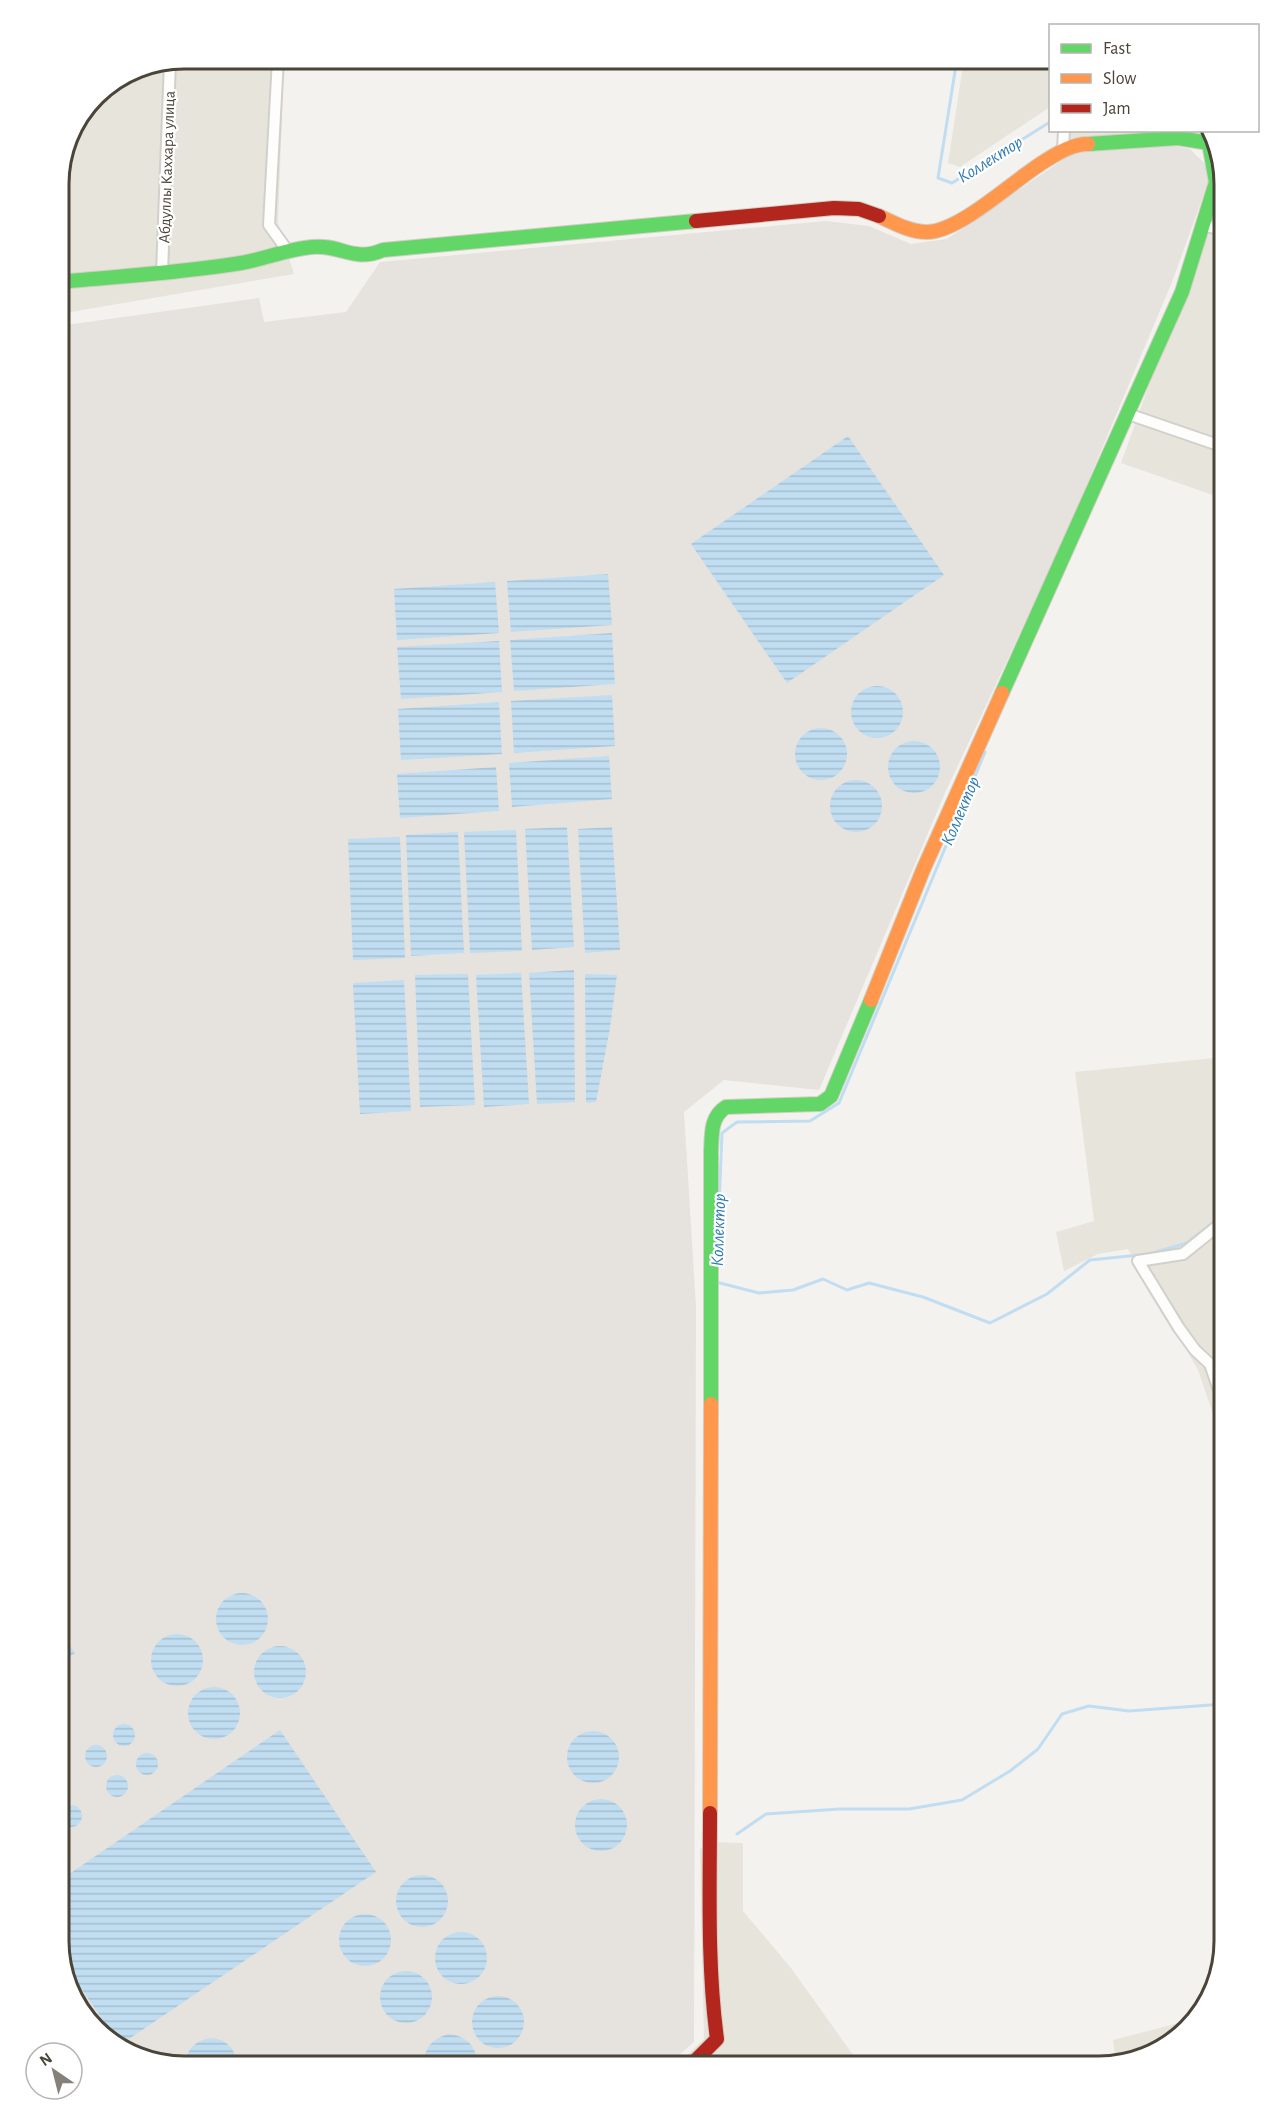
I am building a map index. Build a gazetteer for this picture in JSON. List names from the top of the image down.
{
  "streets": {
    "street": ["Абдуллы Каххара улица"]
  },
  "water": ["Коллектор"],
  "legend": ["Fast", "Slow", "Jam"],
  "north": "top left"
}
